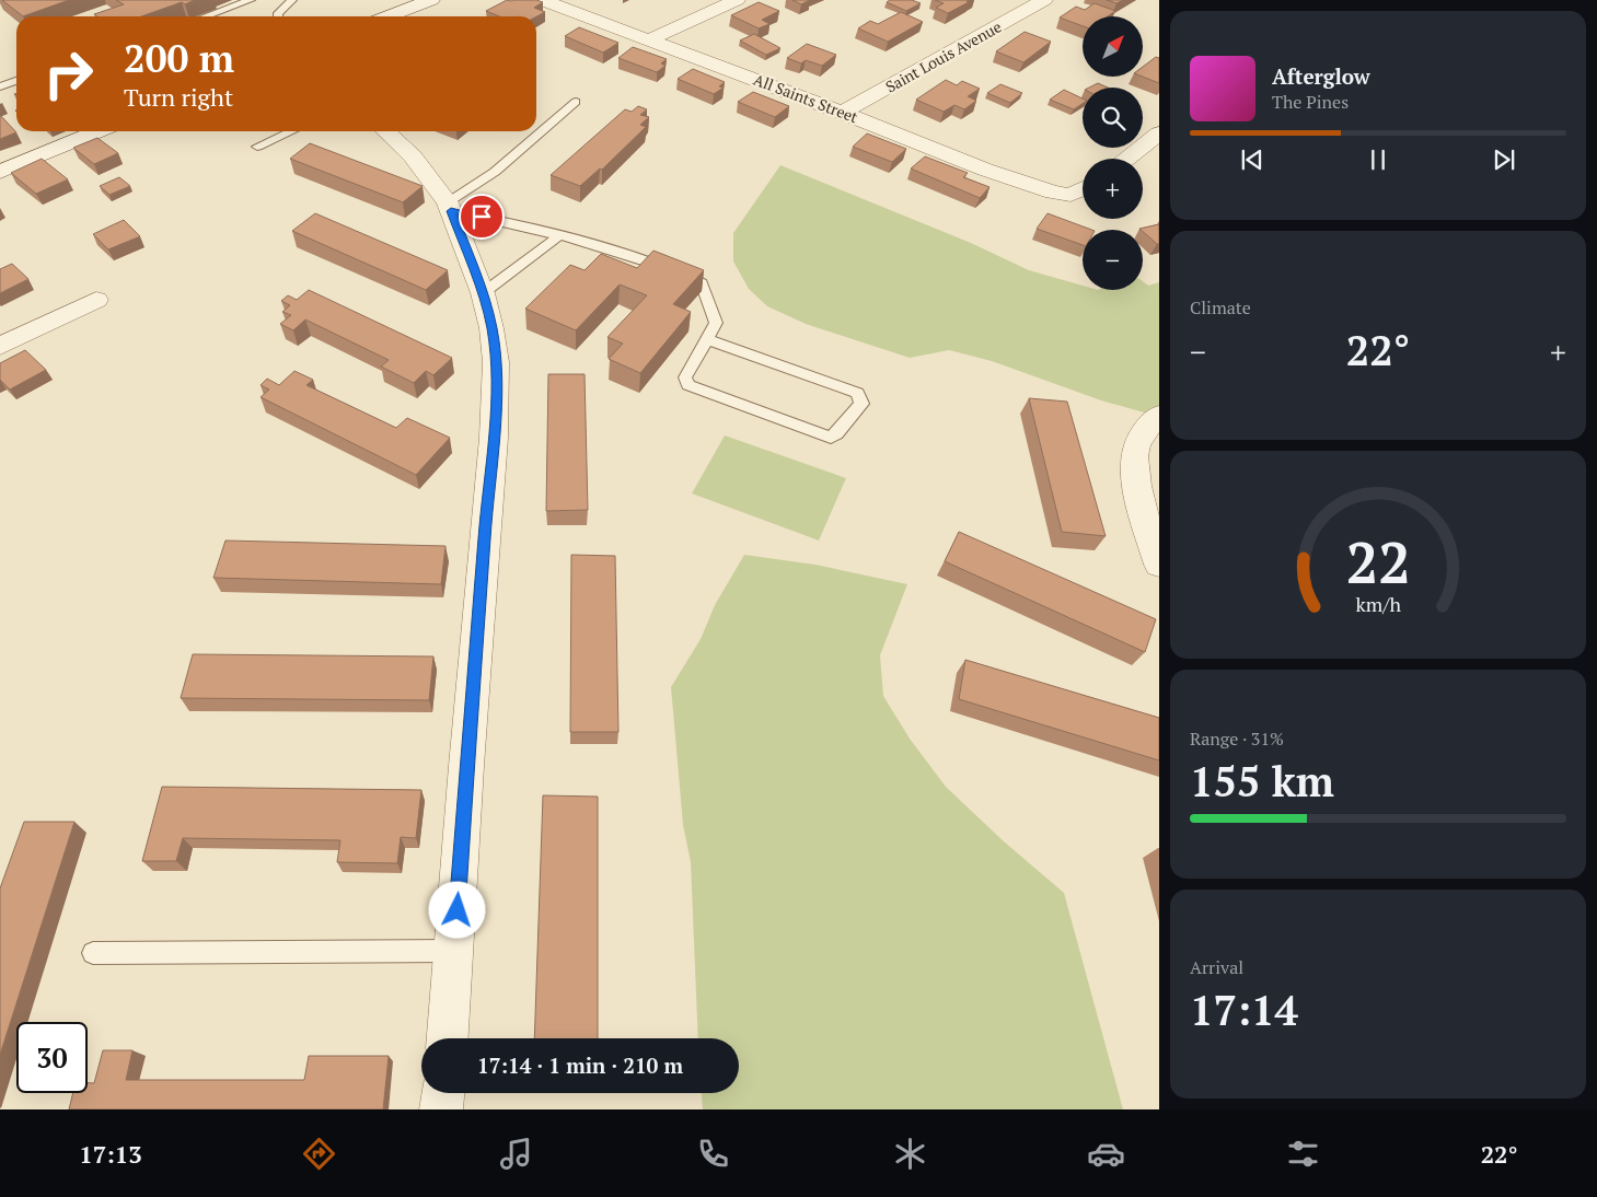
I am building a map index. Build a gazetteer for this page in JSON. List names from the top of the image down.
{
  "streets": {
    "street": ["Saint Louis Avenue", "All Saints Street"]
  },
  "crossings": [
    ["Saint Louis Avenue", "All Saints Street"]
  ],
  "north": "top right",
  "page": {
    "map_buttons": ["+", "−"],
    "turn": ["200 m", "Turn right"],
    "song": ["Afterglow", "The Pines"],
    "tile": [
      "Climate",
      ["Range · 31%", "155 km"],
      ["Arrival", "17:14"]
    ],
    "heat": ["−", "22°", "+"],
    "limit": "30",
    "trip": "17:14 · 1 min · 210 m",
    "tabs": ["17:13", "22°"],
    "gauge": ["22", "km/h"]
  }
}
